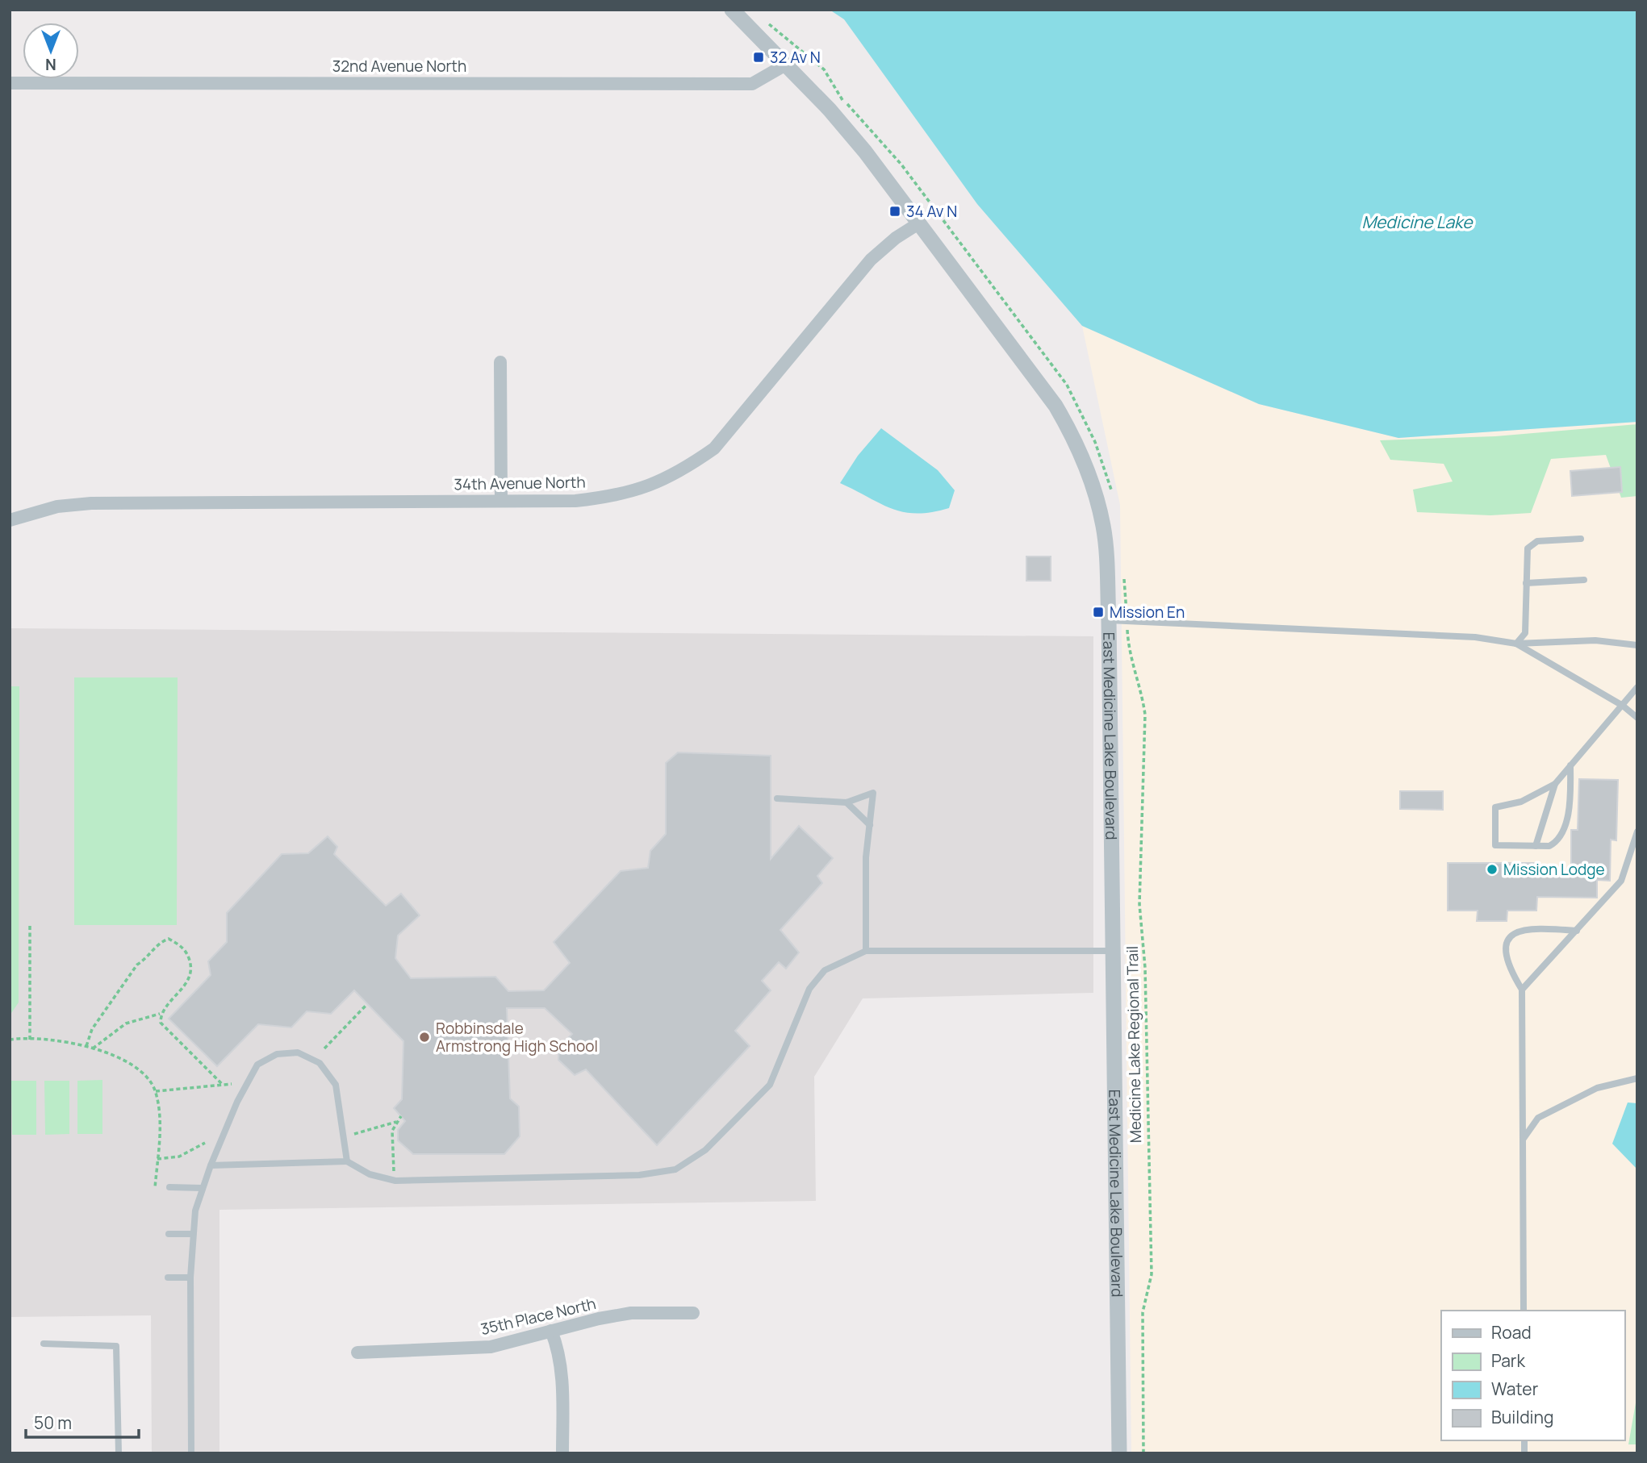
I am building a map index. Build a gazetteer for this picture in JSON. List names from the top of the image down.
{
  "streets": {
    "street": [
      "32nd Avenue North",
      "34th Avenue North",
      "East Medicine Lake Boulevard",
      "35th Place North"
    ],
    "path": ["Medicine Lake Regional Trail"]
  },
  "crossings": [
    ["32nd Avenue North", "East Medicine Lake Boulevard"],
    ["34th Avenue North", "East Medicine Lake Boulevard"]
  ],
  "water": ["Medicine Lake"],
  "places": {
    "transit": ["32 Av N", "34 Av N", "Mission En"],
    "other": ["Mission Lodge", "Robbinsdale Armstrong High School"]
  },
  "legend": [
    "Road",
    "Park",
    "Water",
    "Building"
  ],
  "scale_bar": "50 m",
  "north": "bottom"
}
